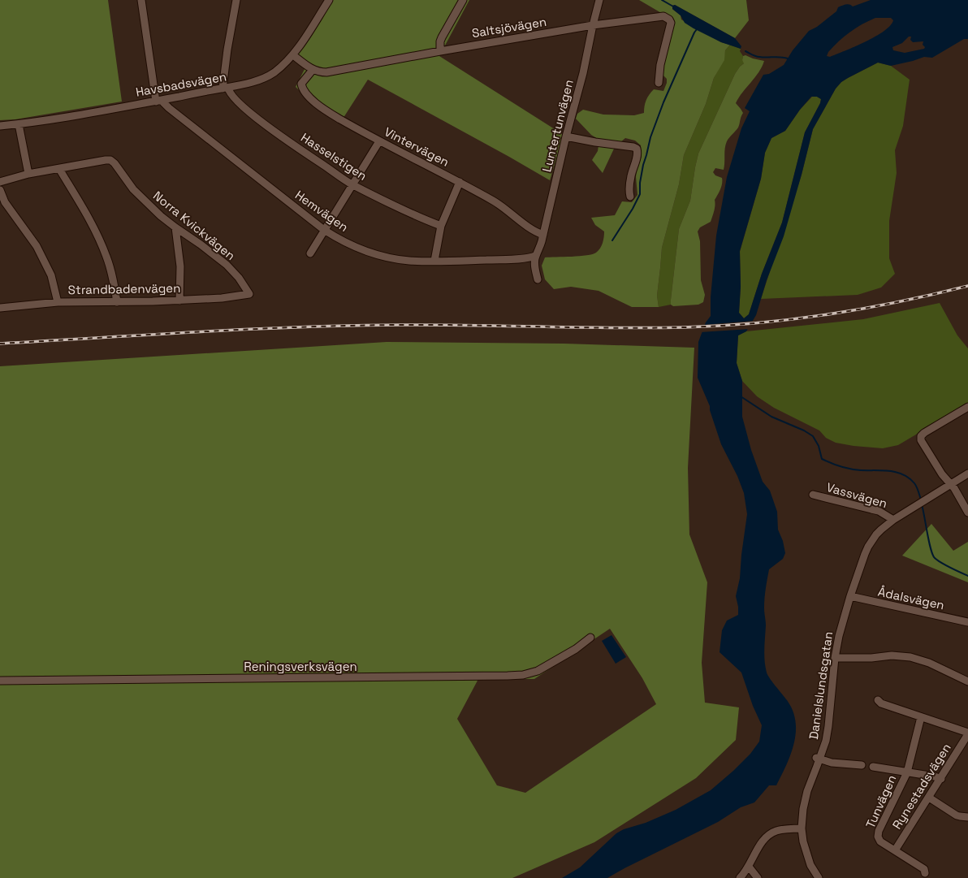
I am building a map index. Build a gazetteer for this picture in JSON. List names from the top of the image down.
{
  "streets": {
    "street": [
      "Saltsjövägen",
      "Havsbadsvägen",
      "Luntertunvägen",
      "Vintervägen",
      "Hasselstigen",
      "Hemvägen",
      "Norra Kvickvägen",
      "Strandbadenvägen",
      "Vassvägen",
      "Ådalsvägen",
      "Reningsverksvägen",
      "Danielslundsgatan",
      "Rynestadsvägen",
      "Tunvägen"
    ]
  },
  "crossings": [
    ["Saltsjövägen", "Havsbadsvägen"],
    ["Saltsjövägen", "Luntertunvägen"],
    ["Saltsjövägen", "Vintervägen"],
    ["Havsbadsvägen", "Hasselstigen"],
    ["Havsbadsvägen", "Hemvägen"],
    ["Luntertunvägen", "Vintervägen"],
    ["Luntertunvägen", "Hemvägen"],
    ["Norra Kvickvägen", "Strandbadenvägen"],
    ["Vassvägen", "Danielslundsgatan"],
    ["Ådalsvägen", "Danielslundsgatan"],
    ["Rynestadsvägen", "Tunvägen"]
  ]
}
